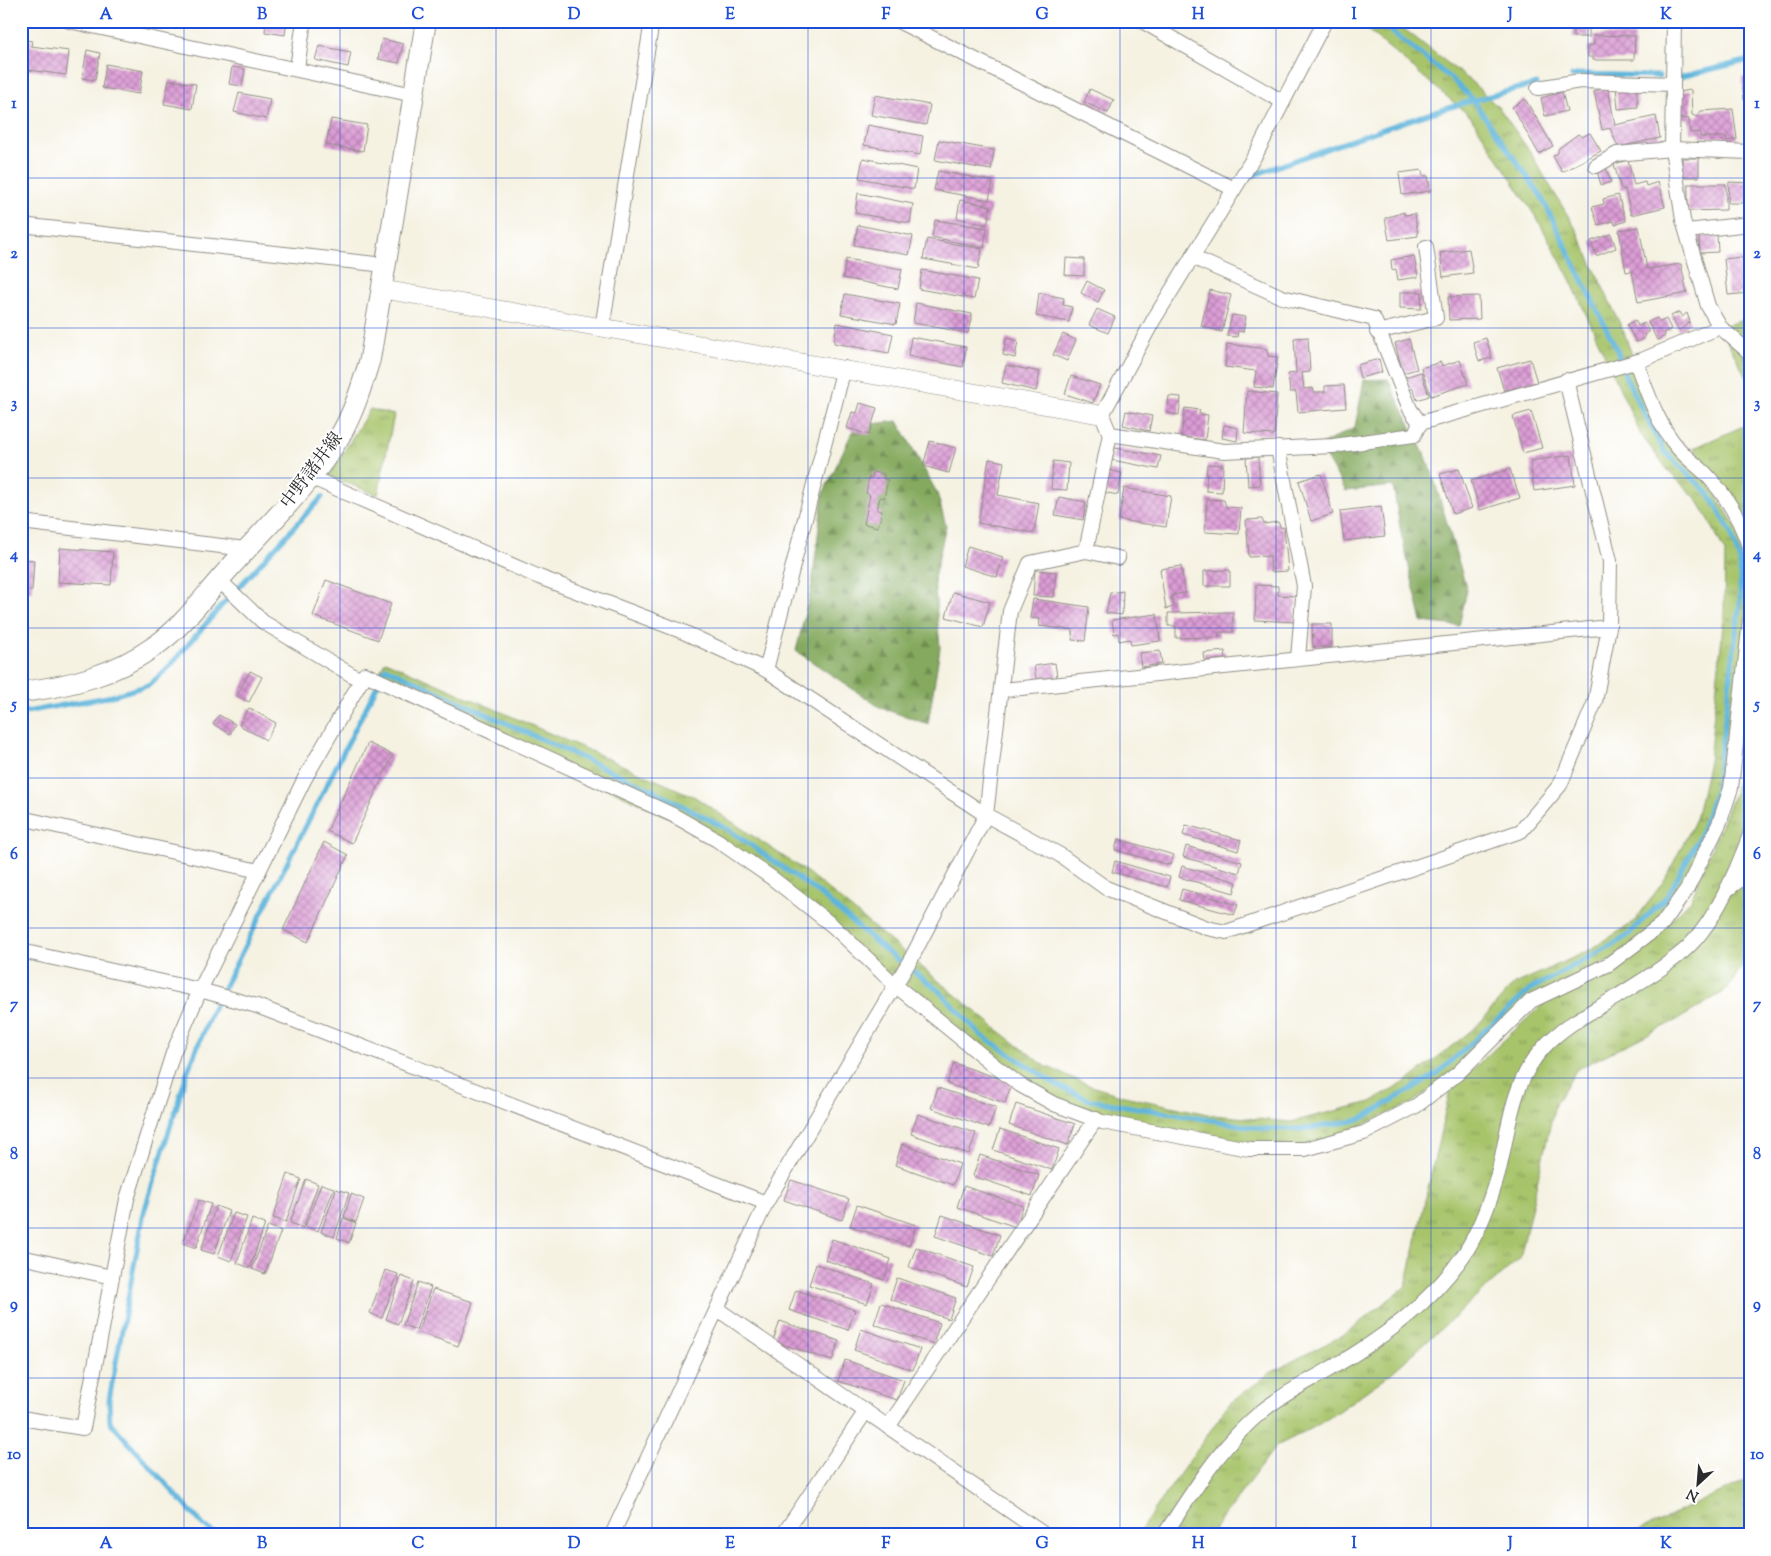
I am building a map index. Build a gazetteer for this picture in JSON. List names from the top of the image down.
{
  "streets": {
    "main road": ["中野諸井線"]
  },
  "north": "bottom left",
  "grid": {
    "columns": [
      "A",
      "B",
      "C",
      "D",
      "E",
      "F",
      "G",
      "H",
      "I",
      "J",
      "K"
    ],
    "rows": [
      "1",
      "2",
      "3",
      "4",
      "5",
      "6",
      "7",
      "8",
      "9",
      "10"
    ]
  }
}
